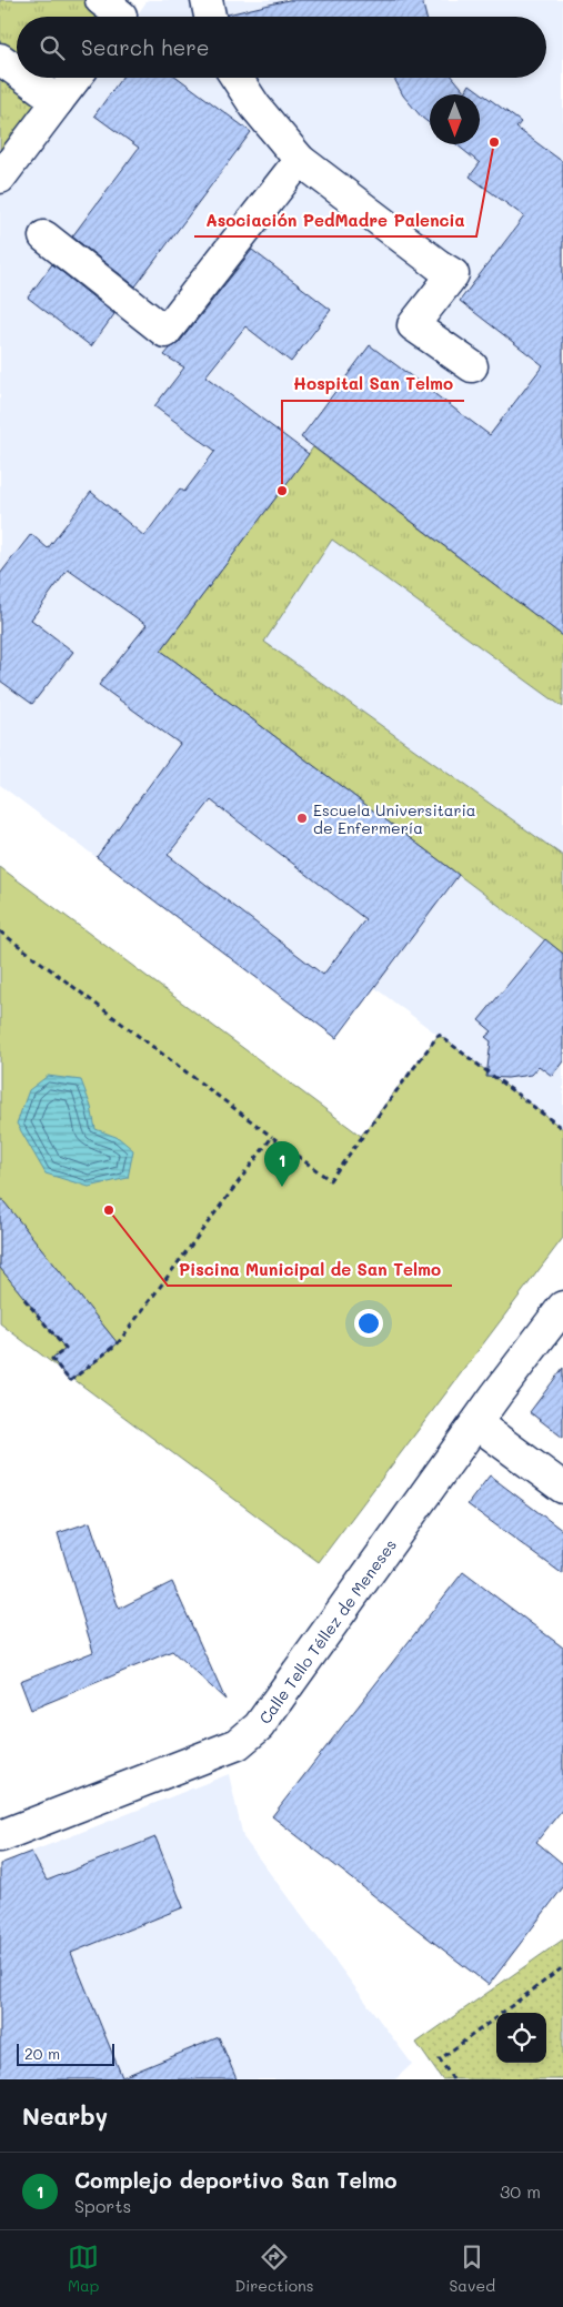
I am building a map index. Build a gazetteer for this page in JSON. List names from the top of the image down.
{
  "streets": {
    "street": ["Calle Tello Téllez de Meneses"]
  },
  "places": [
    "Asociación PedMadre Palencia",
    "Hospital San Telmo",
    "Escuela Universitaria de Enfermería",
    "Piscina Municipal de San Telmo"
  ],
  "scale_bar": "20 m",
  "north": "bottom",
  "page": {
    "search": "Search here",
    "pins": "1",
    "scale": "20 m",
    "heading": "Nearby",
    "list": [
      {
        "mark": "1",
        "name": "Complejo deportivo San Telmo",
        "note": "Sports",
        "value": "30 m"
      }
    ],
    "nav": ["Map", "Directions", "Saved"]
  }
}
